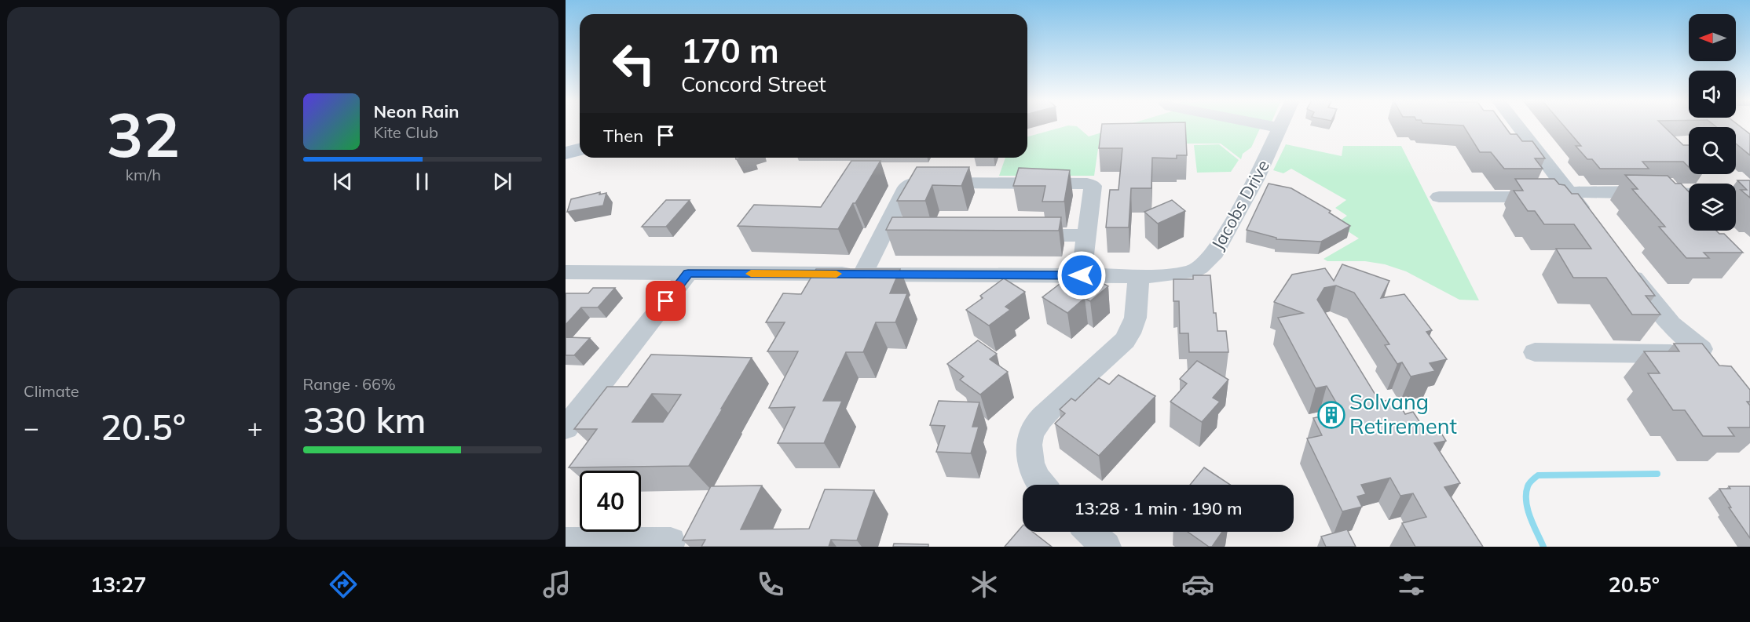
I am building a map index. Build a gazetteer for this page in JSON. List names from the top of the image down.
{
  "streets": {
    "street": ["Jacobs Drive"]
  },
  "places": {
    "building": ["Solvang Retirement"]
  },
  "north": "left",
  "page": {
    "tile": [
      ["32", "km/h"],
      "Climate",
      ["Range · 66%", "330 km"]
    ],
    "turn": ["170 m", "Concord Street"],
    "song": ["Neon Rain", "Kite Club"],
    "then": "Then",
    "heat": ["−", "20.5°", "+"],
    "limit": "40",
    "trip": "13:28 · 1 min · 190 m",
    "tabs": ["13:27", "20.5°"]
  }
}
